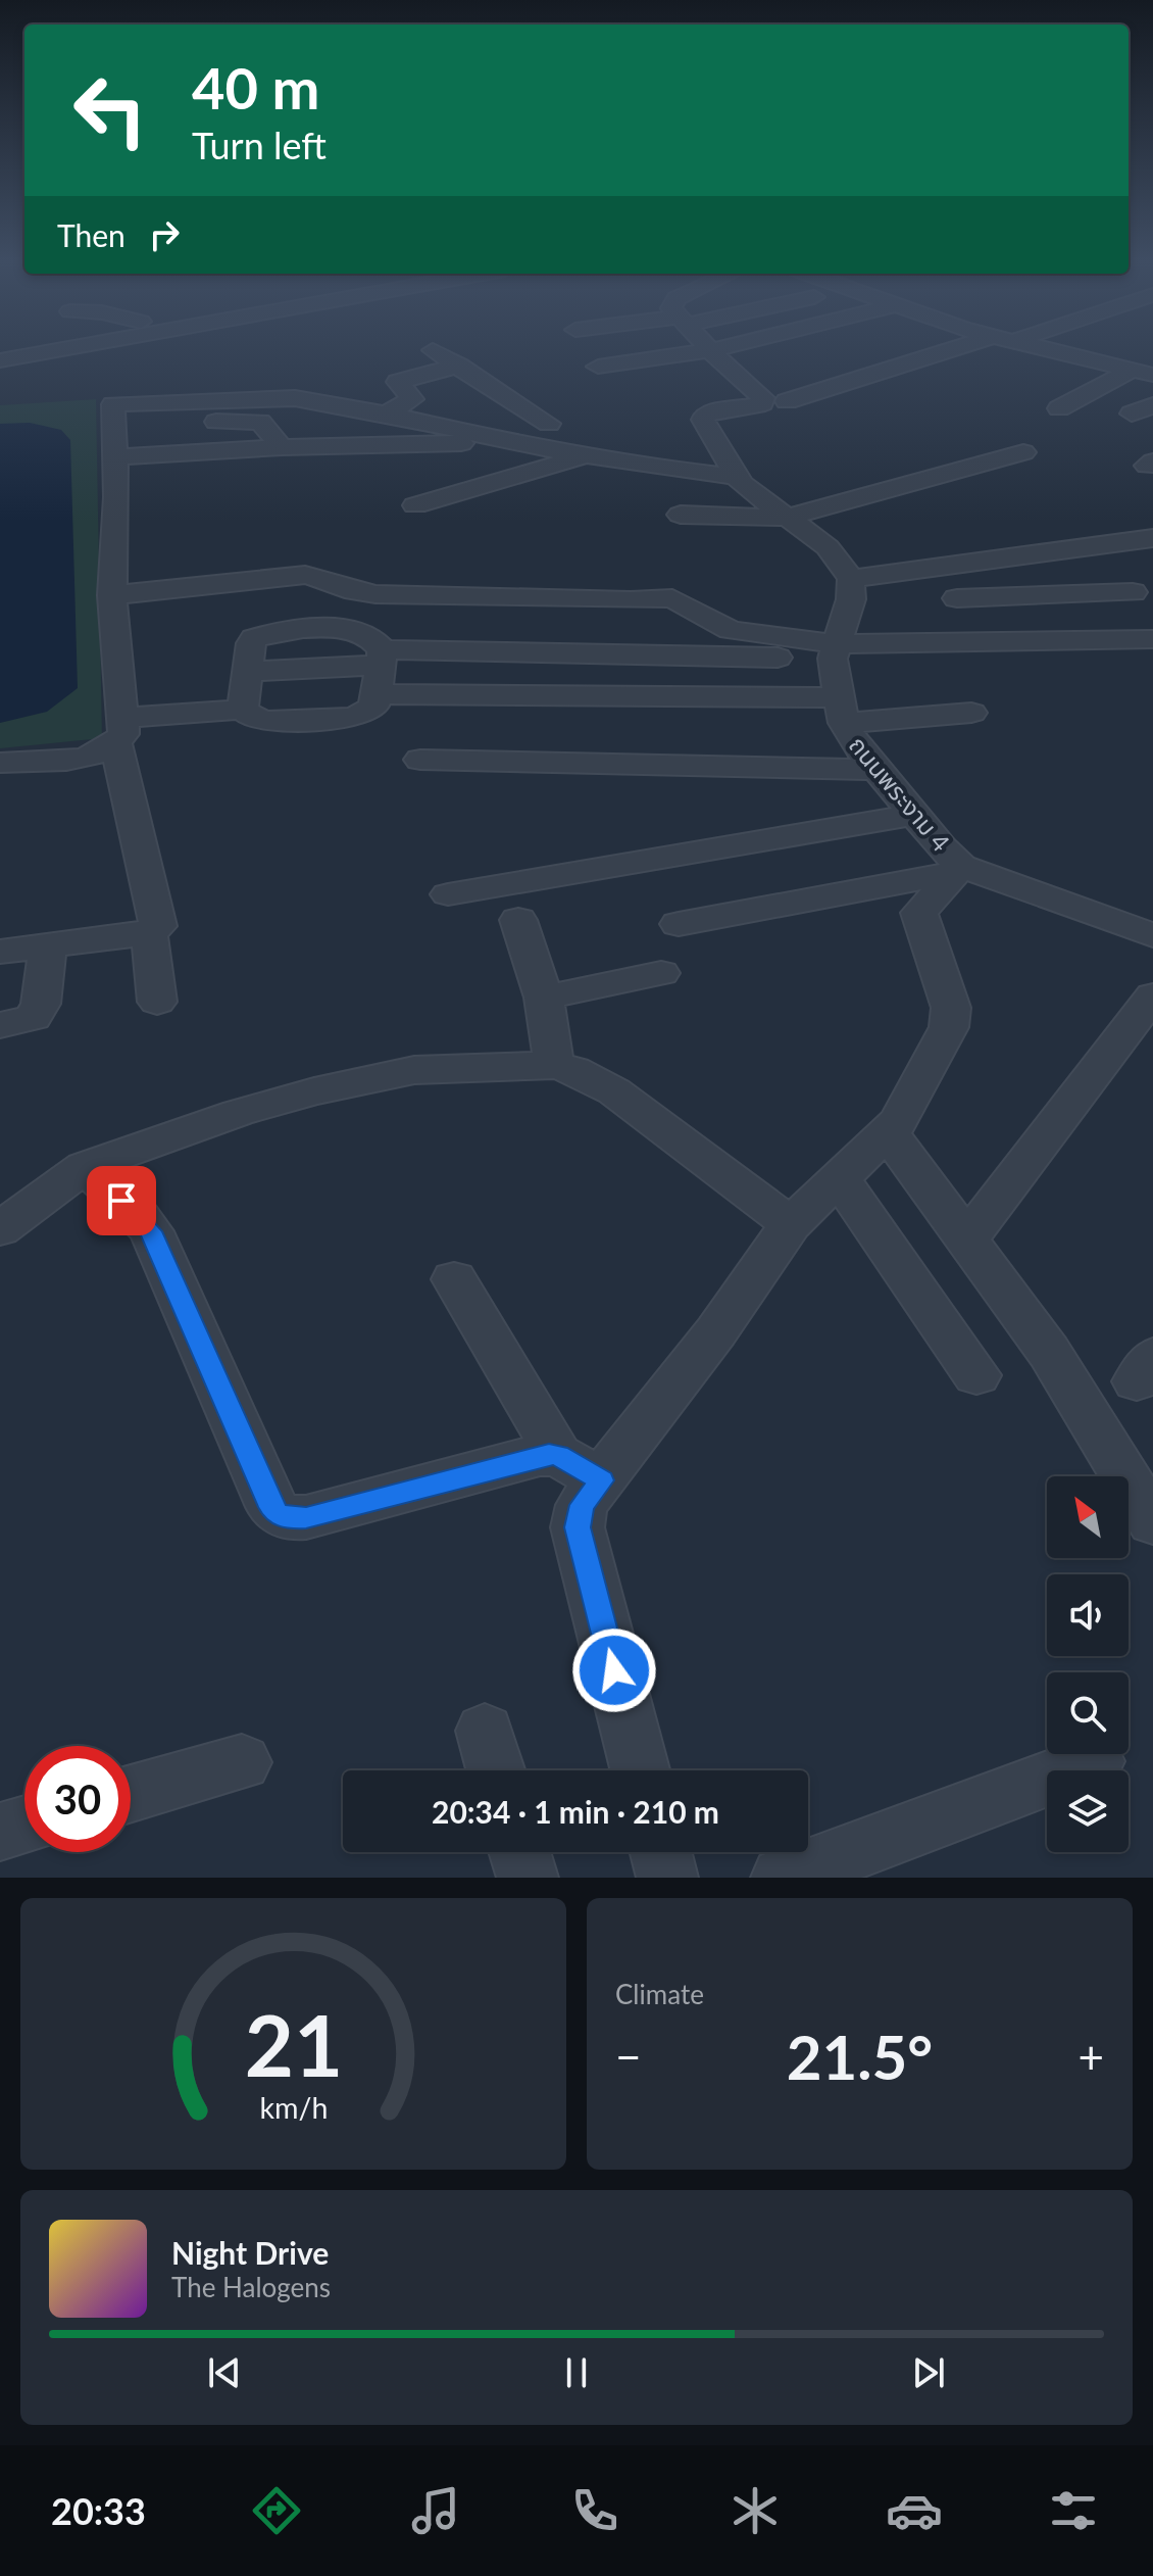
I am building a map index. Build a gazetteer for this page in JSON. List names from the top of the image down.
{
  "streets": {
    "street": ["ถนนพระงาม 4"]
  },
  "north": "top left",
  "page": {
    "turn": ["40 m", "Turn left"],
    "then": "Then",
    "limit": "30",
    "trip": "20:34 · 1 min · 210 m",
    "tile": "Climate",
    "heat": ["−", "21.5°", "+"],
    "song": ["Night Drive", "The Halogens"],
    "tabs": "20:33",
    "gauge": ["21", "km/h"]
  }
}
